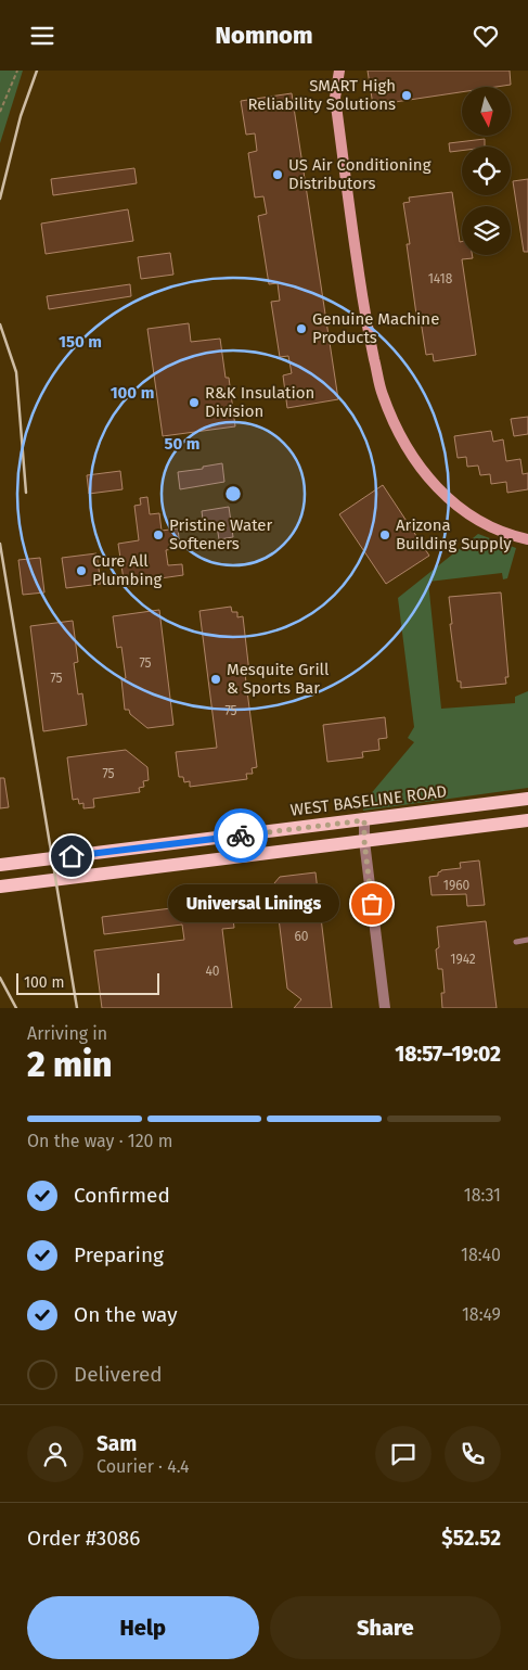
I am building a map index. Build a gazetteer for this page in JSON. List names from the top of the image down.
{
  "streets": {
    "main road": ["WEST BASELINE ROAD"]
  },
  "places": [
    "SMART High Reliability Solutions",
    "US Air Conditioning Distributors",
    "Genuine Machine Products",
    "R&K Insulation Division",
    "Pristine Water Softeners",
    "Arizona Building Supply",
    "Cure All Plumbing",
    "Mesquite Grill & Sports Bar",
    "Universal Linings"
  ],
  "house_numbers": [
    "1418",
    "75",
    "75",
    "75",
    "75",
    "1960",
    "60",
    "1942",
    "40"
  ],
  "scale_bar": "100 m",
  "north": "bottom",
  "page": {
    "header": "Nomnom",
    "bubble": "Universal Linings",
    "scale": "100 m",
    "heading": ["2 min", "Arriving in", "18:57–19:02"],
    "panel": [
      "Sam",
      "Courier · 4.4",
      "Order #3086",
      "$52.52"
    ],
    "bar": "On the way · 120 m",
    "list": [
      ["Confirmed", "18:31"],
      ["Preparing", "18:40"],
      ["On the way", "18:49"],
      "Delivered"
    ],
    "buttons": ["Help", "Share"]
  },
  "rings": ["150 m", "100 m", "50 m"]
}
